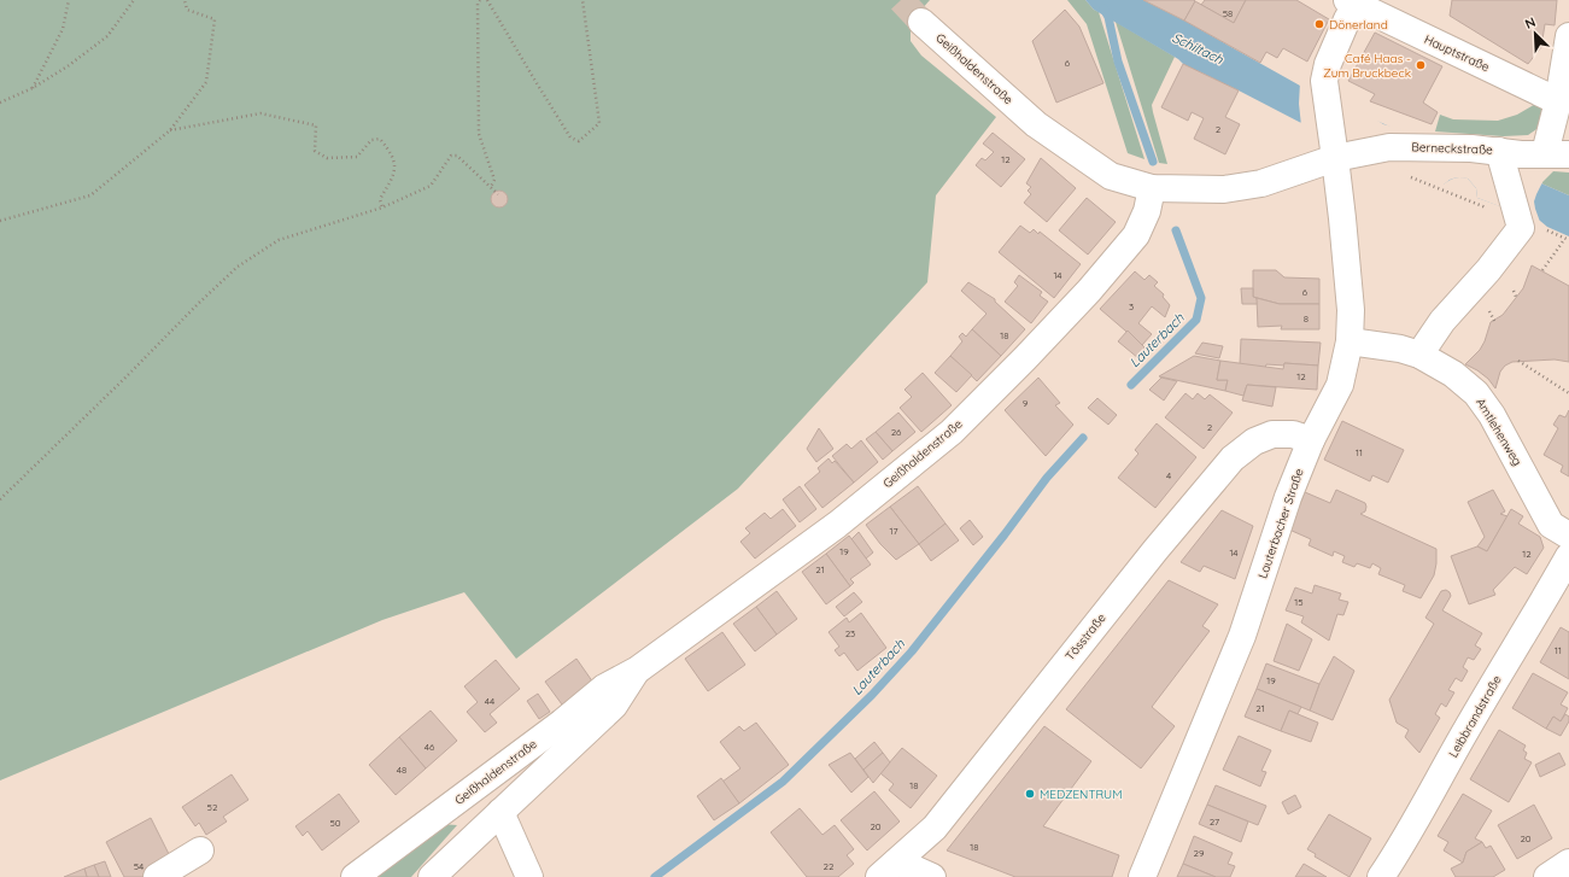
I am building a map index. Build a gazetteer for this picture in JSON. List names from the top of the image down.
{
  "streets": {
    "street": [
      "Hauptstraße",
      "Geißhaldenstraße",
      "Berneckstraße",
      "Amtlehenweg",
      "Lauterbacher Straße",
      "Tösstraße",
      "Leibbrandstraße"
    ]
  },
  "crossings": [
    ["Hauptstraße", "Lauterbacher Straße"],
    ["Geißhaldenstraße", "Berneckstraße"],
    ["Geißhaldenstraße", "Lauterbacher Straße"],
    ["Berneckstraße", "Lauterbacher Straße"],
    ["Amtlehenweg", "Lauterbacher Straße"],
    ["Lauterbacher Straße", "Tösstraße"]
  ],
  "water": ["Schiltach", "Lauterbach"],
  "places": ["Dönerland", "Café Haas - Zum Bruckbeck", "MEDZENTRUM"],
  "house_numbers": [
    "58",
    "6",
    "2",
    "12",
    "14",
    "6",
    "3",
    "8",
    "18",
    "12",
    "9",
    "2",
    "26",
    "11",
    "4",
    "17",
    "19",
    "14",
    "12",
    "21",
    "15",
    "23",
    "11",
    "19",
    "44",
    "21",
    "46",
    "48",
    "18",
    "52",
    "27",
    "50",
    "20",
    "20",
    "18",
    "29",
    "54",
    "22"
  ],
  "north": "top left"
}
